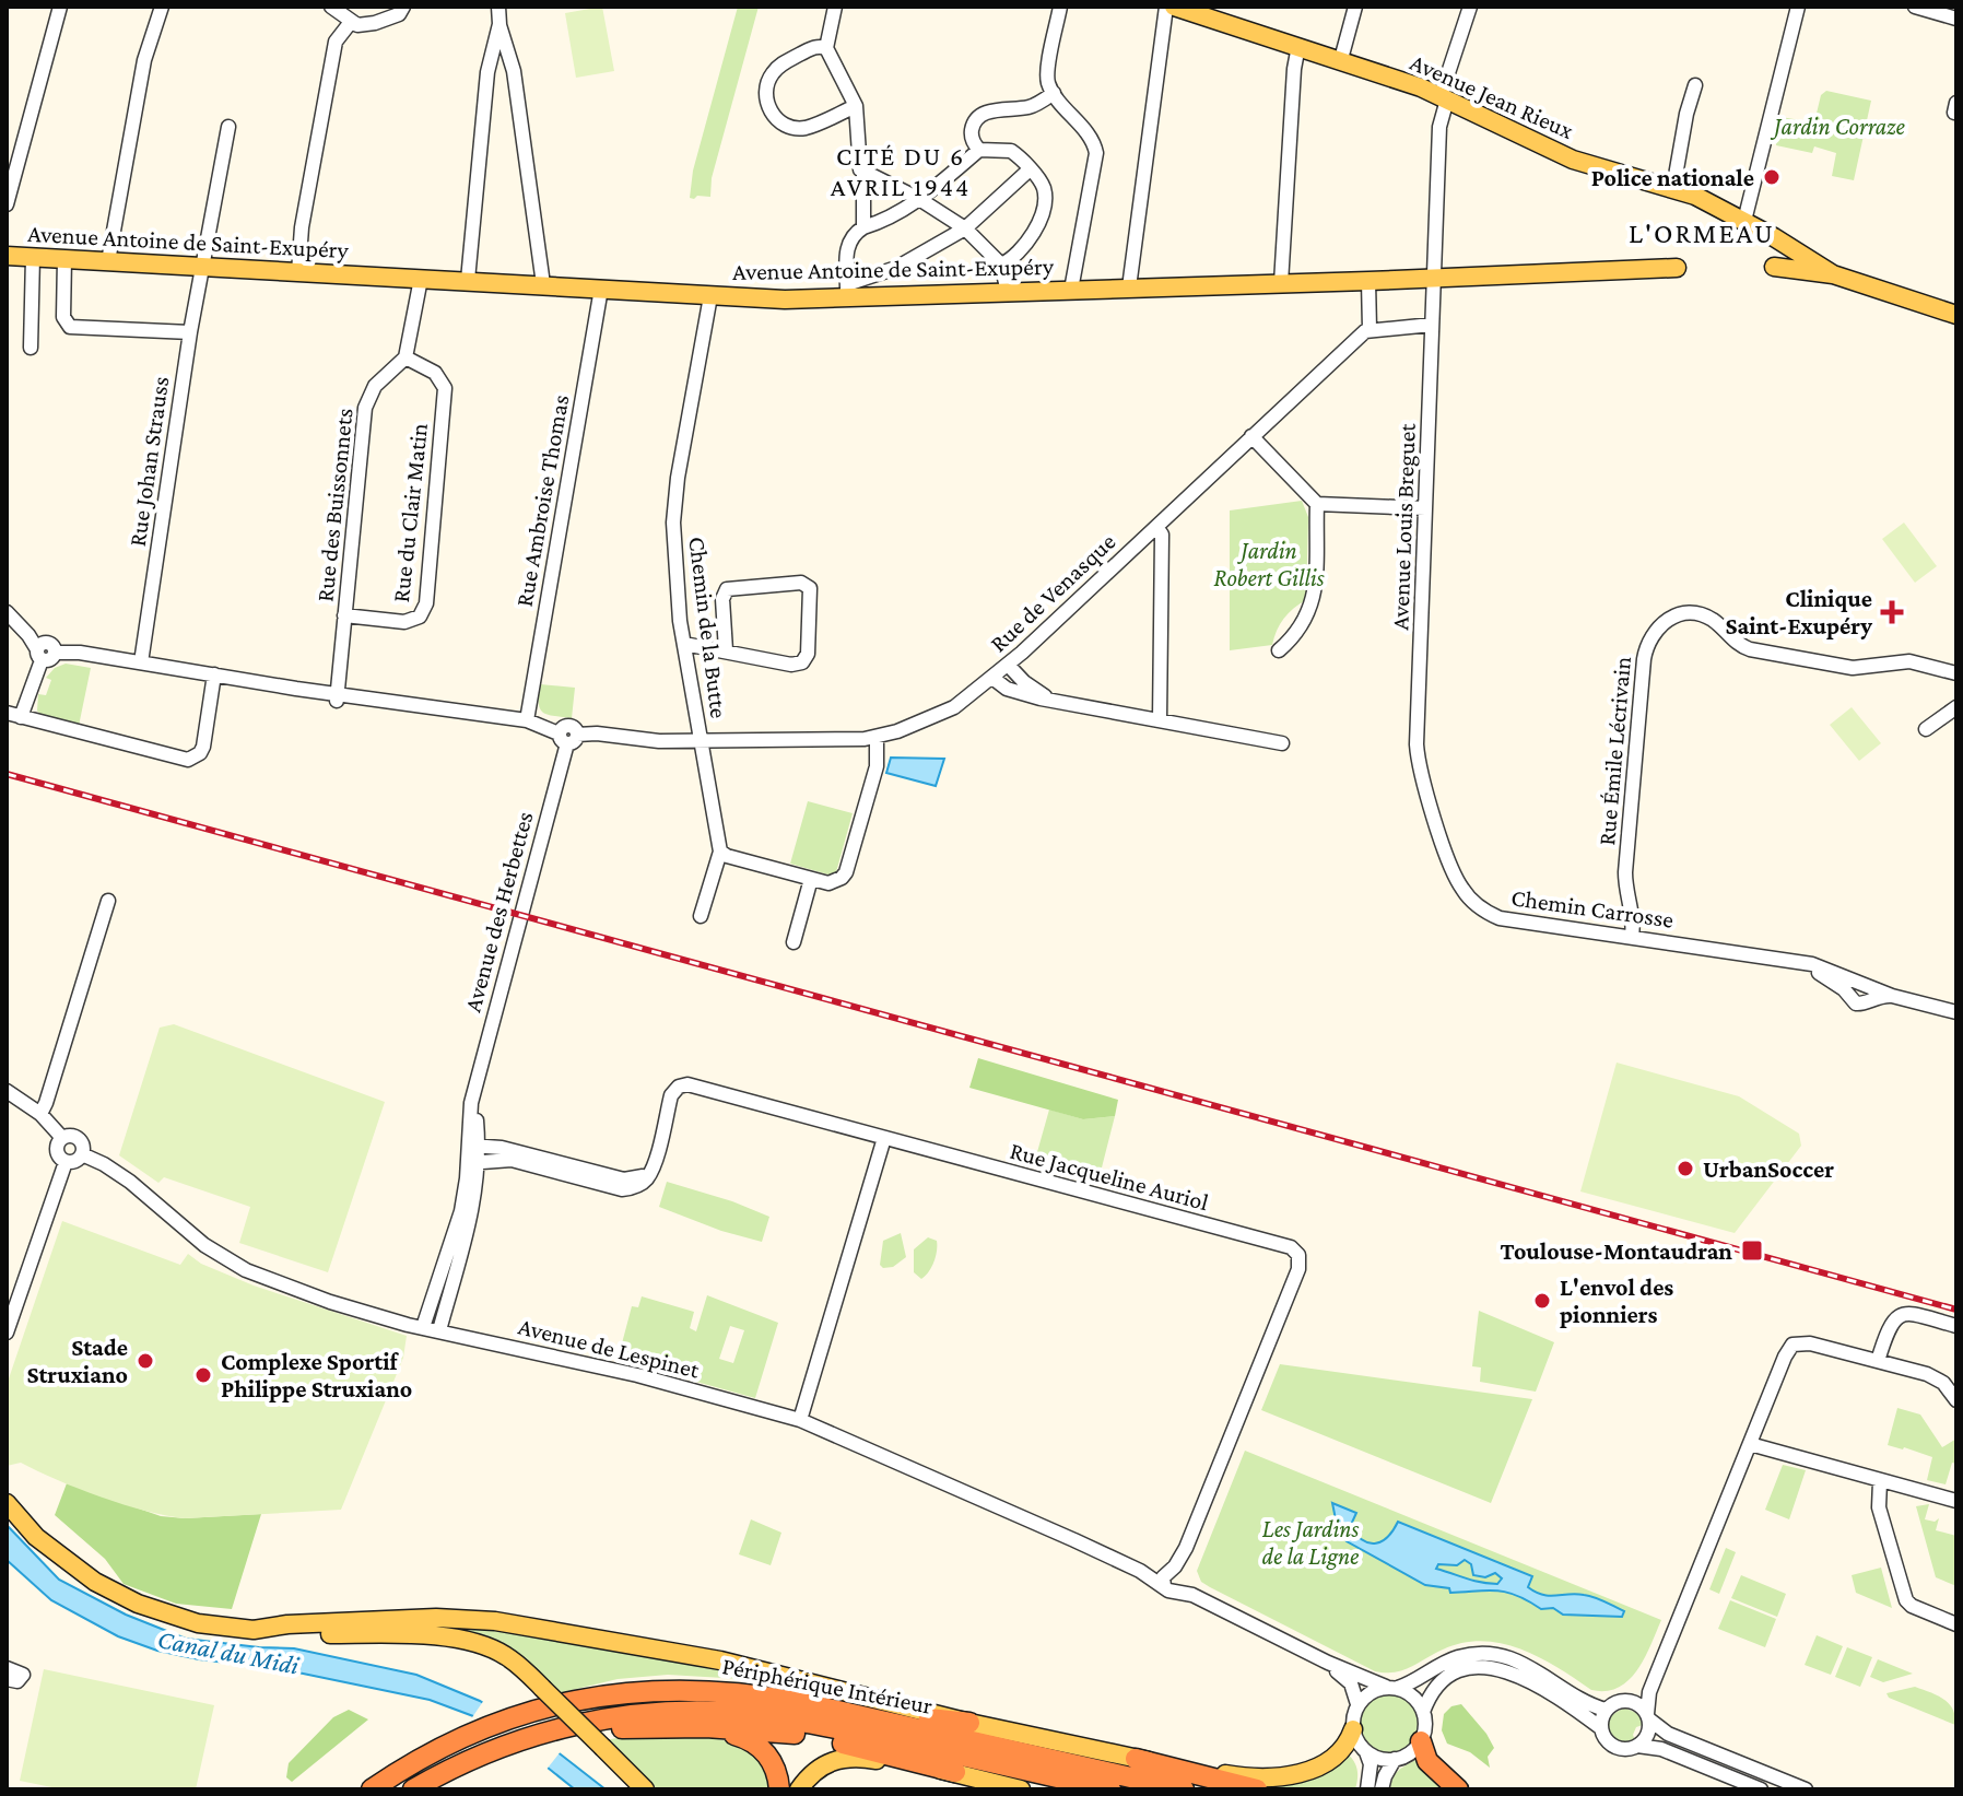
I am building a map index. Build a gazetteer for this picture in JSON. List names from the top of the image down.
{
  "streets": {
    "highway": ["Périphérique Intérieur"],
    "main road": ["Avenue Jean Rieux", "Avenue Antoine de Saint-Exupéry"],
    "street": [
      "Rue Johan Strauss",
      "Rue Ambroise Thomas",
      "Rue des Buissonnets",
      "Rue du Clair Matin",
      "Avenue Louis Breguet",
      "Rue de Venasque",
      "Chemin de la Butte",
      "Rue Émile Lécrivain",
      "Chemin Carrosse",
      "Avenue des Herbettes",
      "Rue Jacqueline Auriol",
      "Avenue de Lespinet"
    ]
  },
  "crossings": [
    ["Avenue Jean Rieux", "Avenue Louis Breguet"],
    ["Avenue Antoine de Saint-Exupéry", "Rue Johan Strauss"],
    ["Avenue Antoine de Saint-Exupéry", "Rue Ambroise Thomas"],
    ["Avenue Antoine de Saint-Exupéry", "Avenue Louis Breguet"],
    ["Avenue Antoine de Saint-Exupéry", "Chemin de la Butte"],
    ["Rue Johan Strauss", "Chemin de la Butte"],
    ["Rue Ambroise Thomas", "Chemin de la Butte"],
    ["Rue des Buissonnets", "Rue du Clair Matin"],
    ["Rue des Buissonnets", "Chemin de la Butte"],
    ["Avenue Louis Breguet", "Chemin Carrosse"],
    ["Rue de Venasque", "Chemin de la Butte"],
    ["Chemin de la Butte", "Avenue des Herbettes"],
    ["Rue Émile Lécrivain", "Chemin Carrosse"],
    ["Avenue des Herbettes", "Avenue de Lespinet"],
    ["Rue Jacqueline Auriol", "Avenue de Lespinet"]
  ],
  "districts": ["CITÉ DU 6 AVRIL 1944", "L'ORMEAU"],
  "water": ["Canal du Midi"],
  "parks": ["Jardin Corraze", "Jardin Robert Gillis", "Les Jardins de la Ligne"],
  "places": {
    "other": [
      "Police nationale",
      "UrbanSoccer",
      "L'envol des pionniers",
      "Stade Struxiano",
      "Complexe Sportif Philippe Struxiano"
    ],
    "health": ["Clinique Saint-Exupéry"],
    "transit": ["Toulouse-Montaudran"]
  }
}
